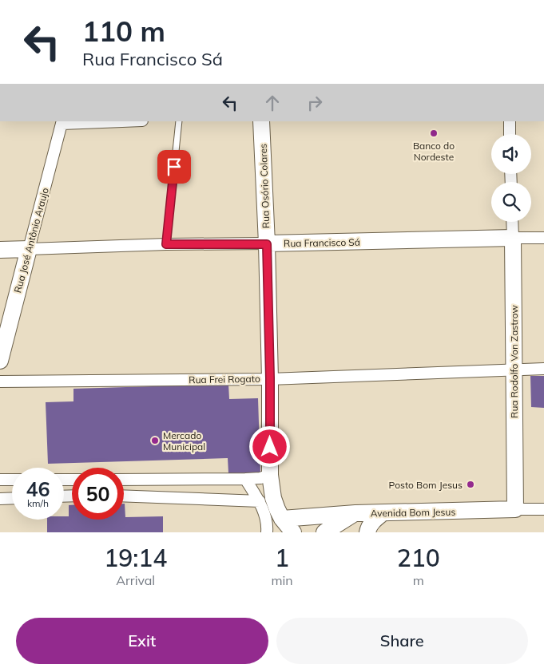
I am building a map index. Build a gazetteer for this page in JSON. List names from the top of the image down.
{
  "streets": {
    "main road": [
      "Rua Osório Colares",
      "Rua José Antônio Araujo",
      "Rua Francisco Sá",
      "Rua Rodolfo Von Zastrow",
      "Avenida Bom Jesus"
    ],
    "street": ["Rua Frei Rogato"]
  },
  "crossings": [
    ["Rua Osório Colares", "Rua Francisco Sá"],
    ["Rua Osório Colares", "Rua Frei Rogato"],
    ["Rua Osório Colares", "Avenida Bom Jesus"],
    ["Rua José Antônio Araujo", "Rua Francisco Sá"],
    ["Rua Francisco Sá", "Rua Rodolfo Von Zastrow"],
    ["Rua Rodolfo Von Zastrow", "Rua Frei Rogato"],
    ["Rua Rodolfo Von Zastrow", "Avenida Bom Jesus"]
  ],
  "places": ["Banco do Nordeste", "Mercado Municipal", "Posto Bom Jesus"],
  "page": {
    "turn": ["110 m", "Rua Francisco Sá"],
    "speed": "46 km/h",
    "limit": "50",
    "eta": [
      "19:14",
      "Arrival",
      "1",
      "min",
      "210",
      "m"
    ],
    "buttons": ["Exit", "Share"]
  }
}
